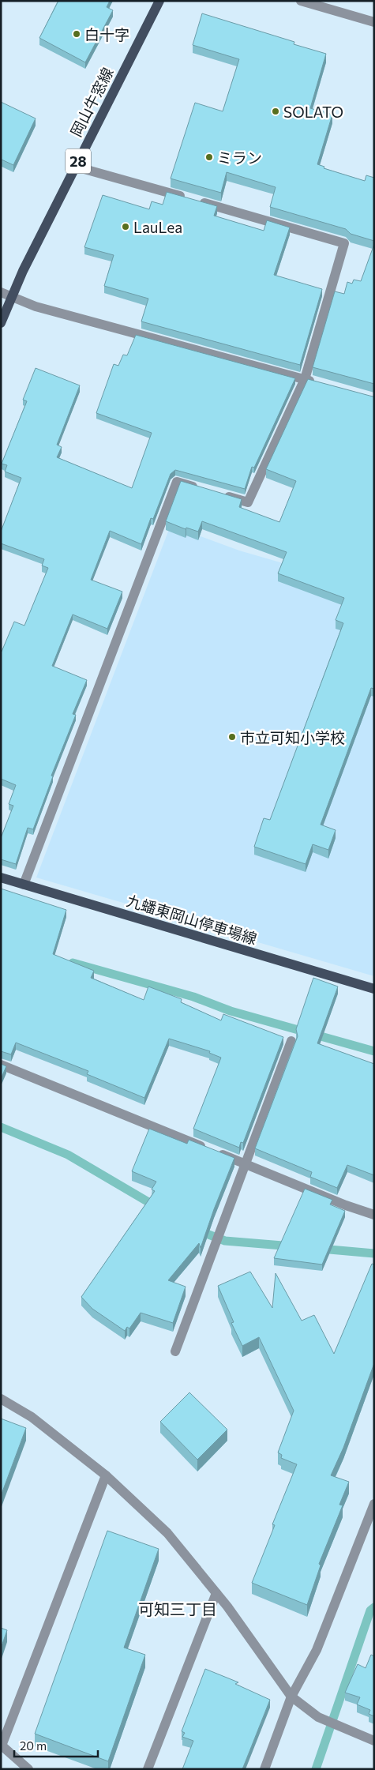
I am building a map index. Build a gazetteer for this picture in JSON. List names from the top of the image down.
{
  "streets": {
    "main road": ["岡山牛窓線", "28", "九蟠東岡山停車場線"]
  },
  "districts": ["可知三丁目"],
  "places": [
    "白十字",
    "SOLATO",
    "ミラン",
    "LauLea",
    "市立可知小学校"
  ],
  "scale_bar": "20 m"
}
